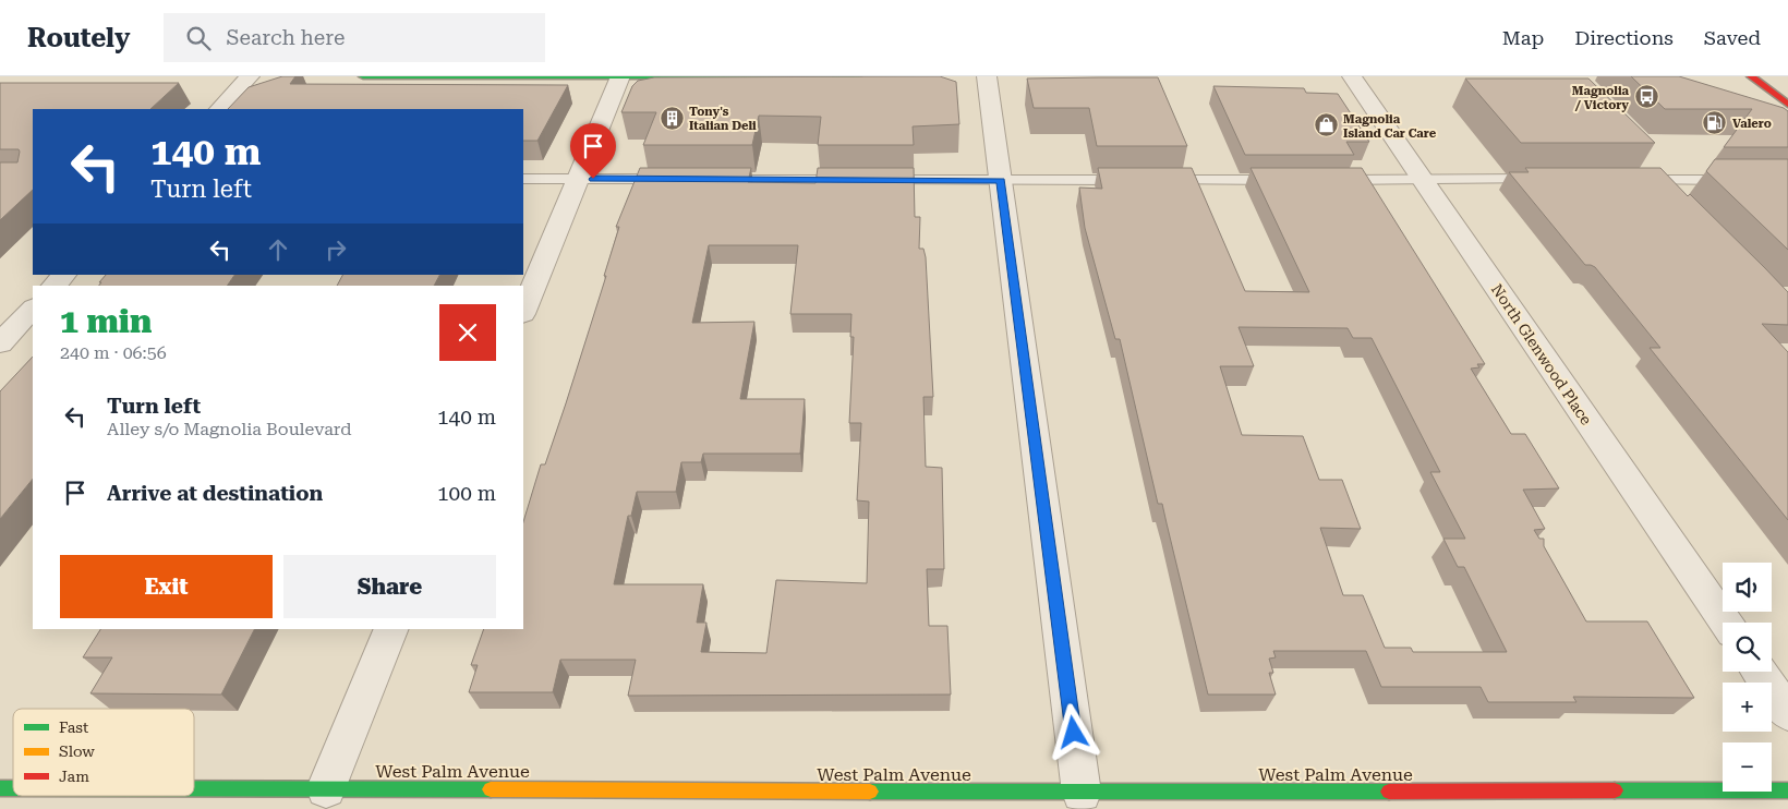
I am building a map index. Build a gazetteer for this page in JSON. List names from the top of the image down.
{
  "streets": {
    "street": ["North Glenwood Place", "West Palm Avenue"]
  },
  "places": {
    "bus stop": ["Magnolia / Victory"],
    "building": ["Tony's Italian Deli"],
    "fuel station": ["Valero"],
    "shop": ["Magnolia Island Car Care"]
  },
  "legend": ["Fast", "Slow", "Jam"],
  "page": {
    "header": "Routely",
    "search": "Search here",
    "nav": ["Map", "Directions", "Saved"],
    "turn": ["140 m", "Turn left"],
    "heading": ["1 min", "240 m · 06:56"],
    "list": [
      {
        "name": "Turn left",
        "note": "Alley s/o Magnolia Boulevard",
        "value": "140 m"
      },
      {
        "name": "Arrive at destination",
        "value": "100 m"
      }
    ],
    "buttons": ["Exit", "Share"],
    "map_buttons": ["+", "−"]
  }
}
